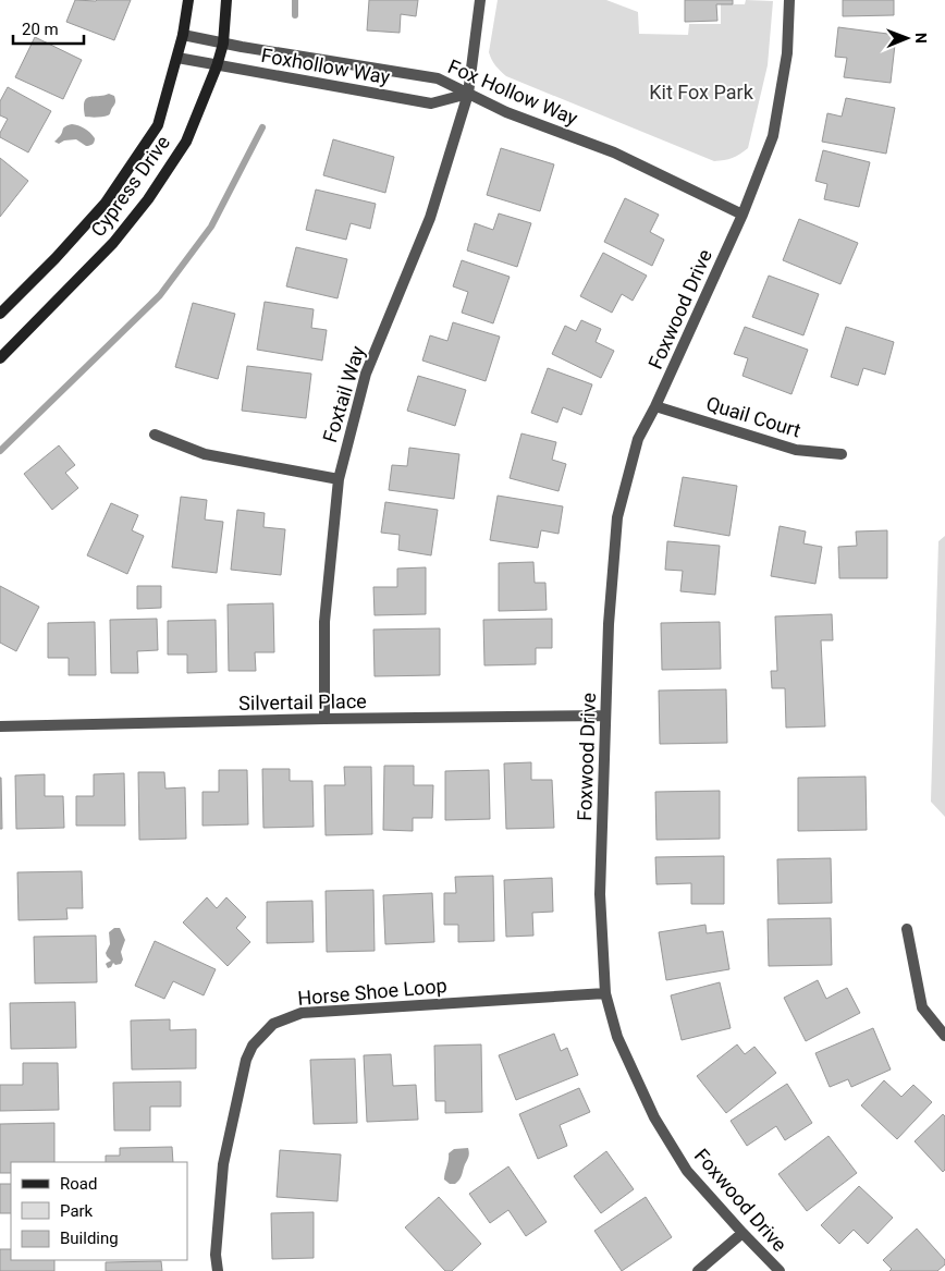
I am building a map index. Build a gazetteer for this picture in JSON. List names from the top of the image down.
{
  "streets": {
    "street": [
      "Foxhollow Way",
      "Fox Hollow Way",
      "Cypress Drive",
      "Foxwood Drive",
      "Foxtail Way",
      "Quail Court",
      "Silvertail Place",
      "Horse Shoe Loop"
    ]
  },
  "crossings": [
    ["Foxhollow Way", "Fox Hollow Way"],
    ["Foxhollow Way", "Cypress Drive"],
    ["Foxhollow Way", "Foxtail Way"],
    ["Fox Hollow Way", "Cypress Drive"],
    ["Fox Hollow Way", "Foxwood Drive"],
    ["Fox Hollow Way", "Foxtail Way"],
    ["Foxwood Drive", "Quail Court"],
    ["Foxwood Drive", "Silvertail Place"],
    ["Foxwood Drive", "Horse Shoe Loop"],
    ["Foxtail Way", "Silvertail Place"]
  ],
  "parks": ["Kit Fox Park"],
  "legend": ["Road", "Park", "Building"],
  "scale_bar": "20 m",
  "north": "right"
}
